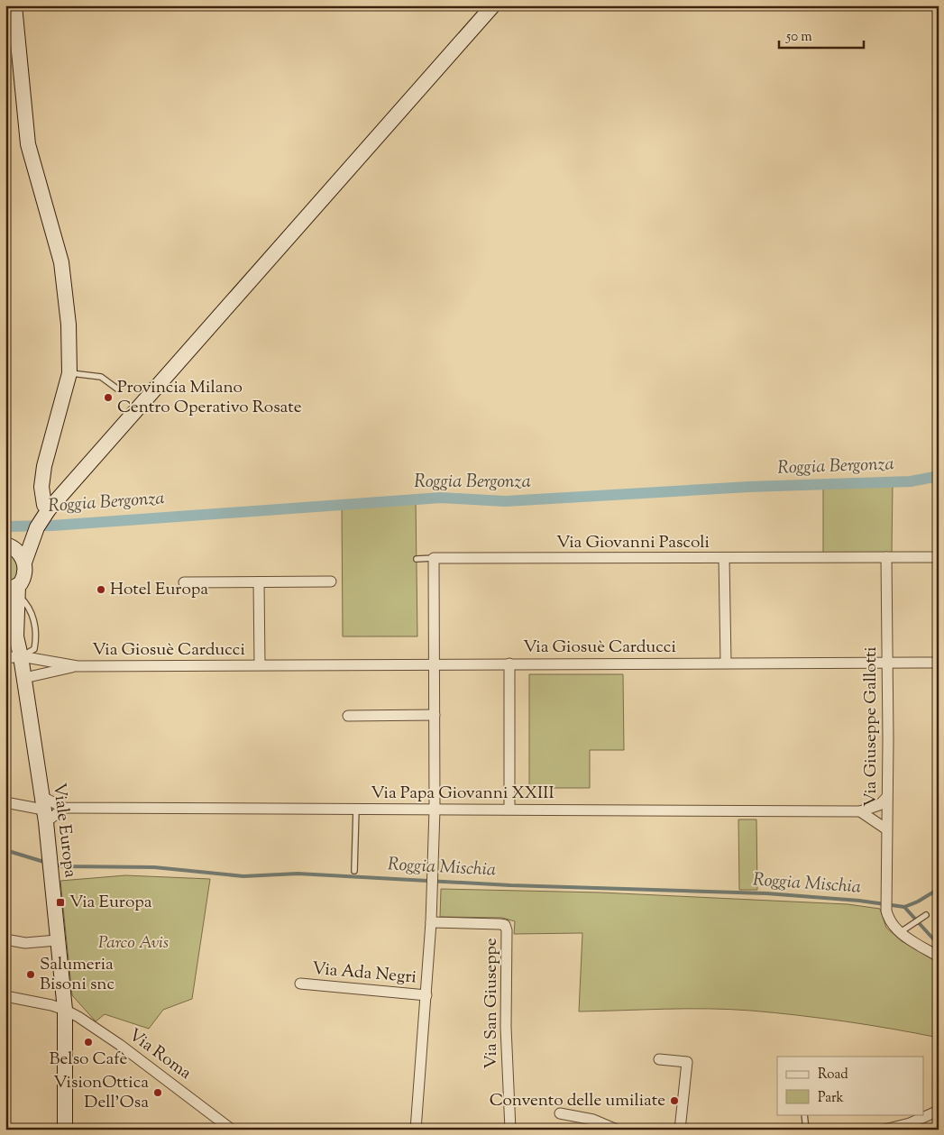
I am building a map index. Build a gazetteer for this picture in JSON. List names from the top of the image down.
{
  "streets": {
    "street": [
      "Via Giovanni Pascoli",
      "Via Giosuè Carducci",
      "Via Giuseppe Gallotti",
      "Via Papa Giovanni XXIII",
      "Viale Europa",
      "Via Ada Negri",
      "Via San Giuseppe",
      "Via Roma"
    ]
  },
  "crossings": [
    ["Via Giovanni Pascoli", "Via Giuseppe Gallotti"],
    ["Via Giosuè Carducci", "Via Giuseppe Gallotti"],
    ["Via Giosuè Carducci", "Viale Europa"],
    ["Via Giosuè Carducci", "Via Ada Negri"],
    ["Via Papa Giovanni XXIII", "Via Ada Negri"],
    ["Viale Europa", "Via Roma"],
    ["Via Ada Negri", "Via San Giuseppe"]
  ],
  "water": ["Roggia Bergonza", "Roggia Mischia"],
  "parks": ["Parco Avis"],
  "places": {
    "other": [
      "Provincia Milano Centro Operativo Rosate",
      "Hotel Europa",
      "Salumeria Bisoni snc",
      "Belso Cafè",
      "VisionOttica Dell'Osa",
      "Convento delle umiliate"
    ],
    "transit": ["Via Europa"]
  },
  "legend": ["Road", "Park"],
  "scale_bar": "50 m"
}
